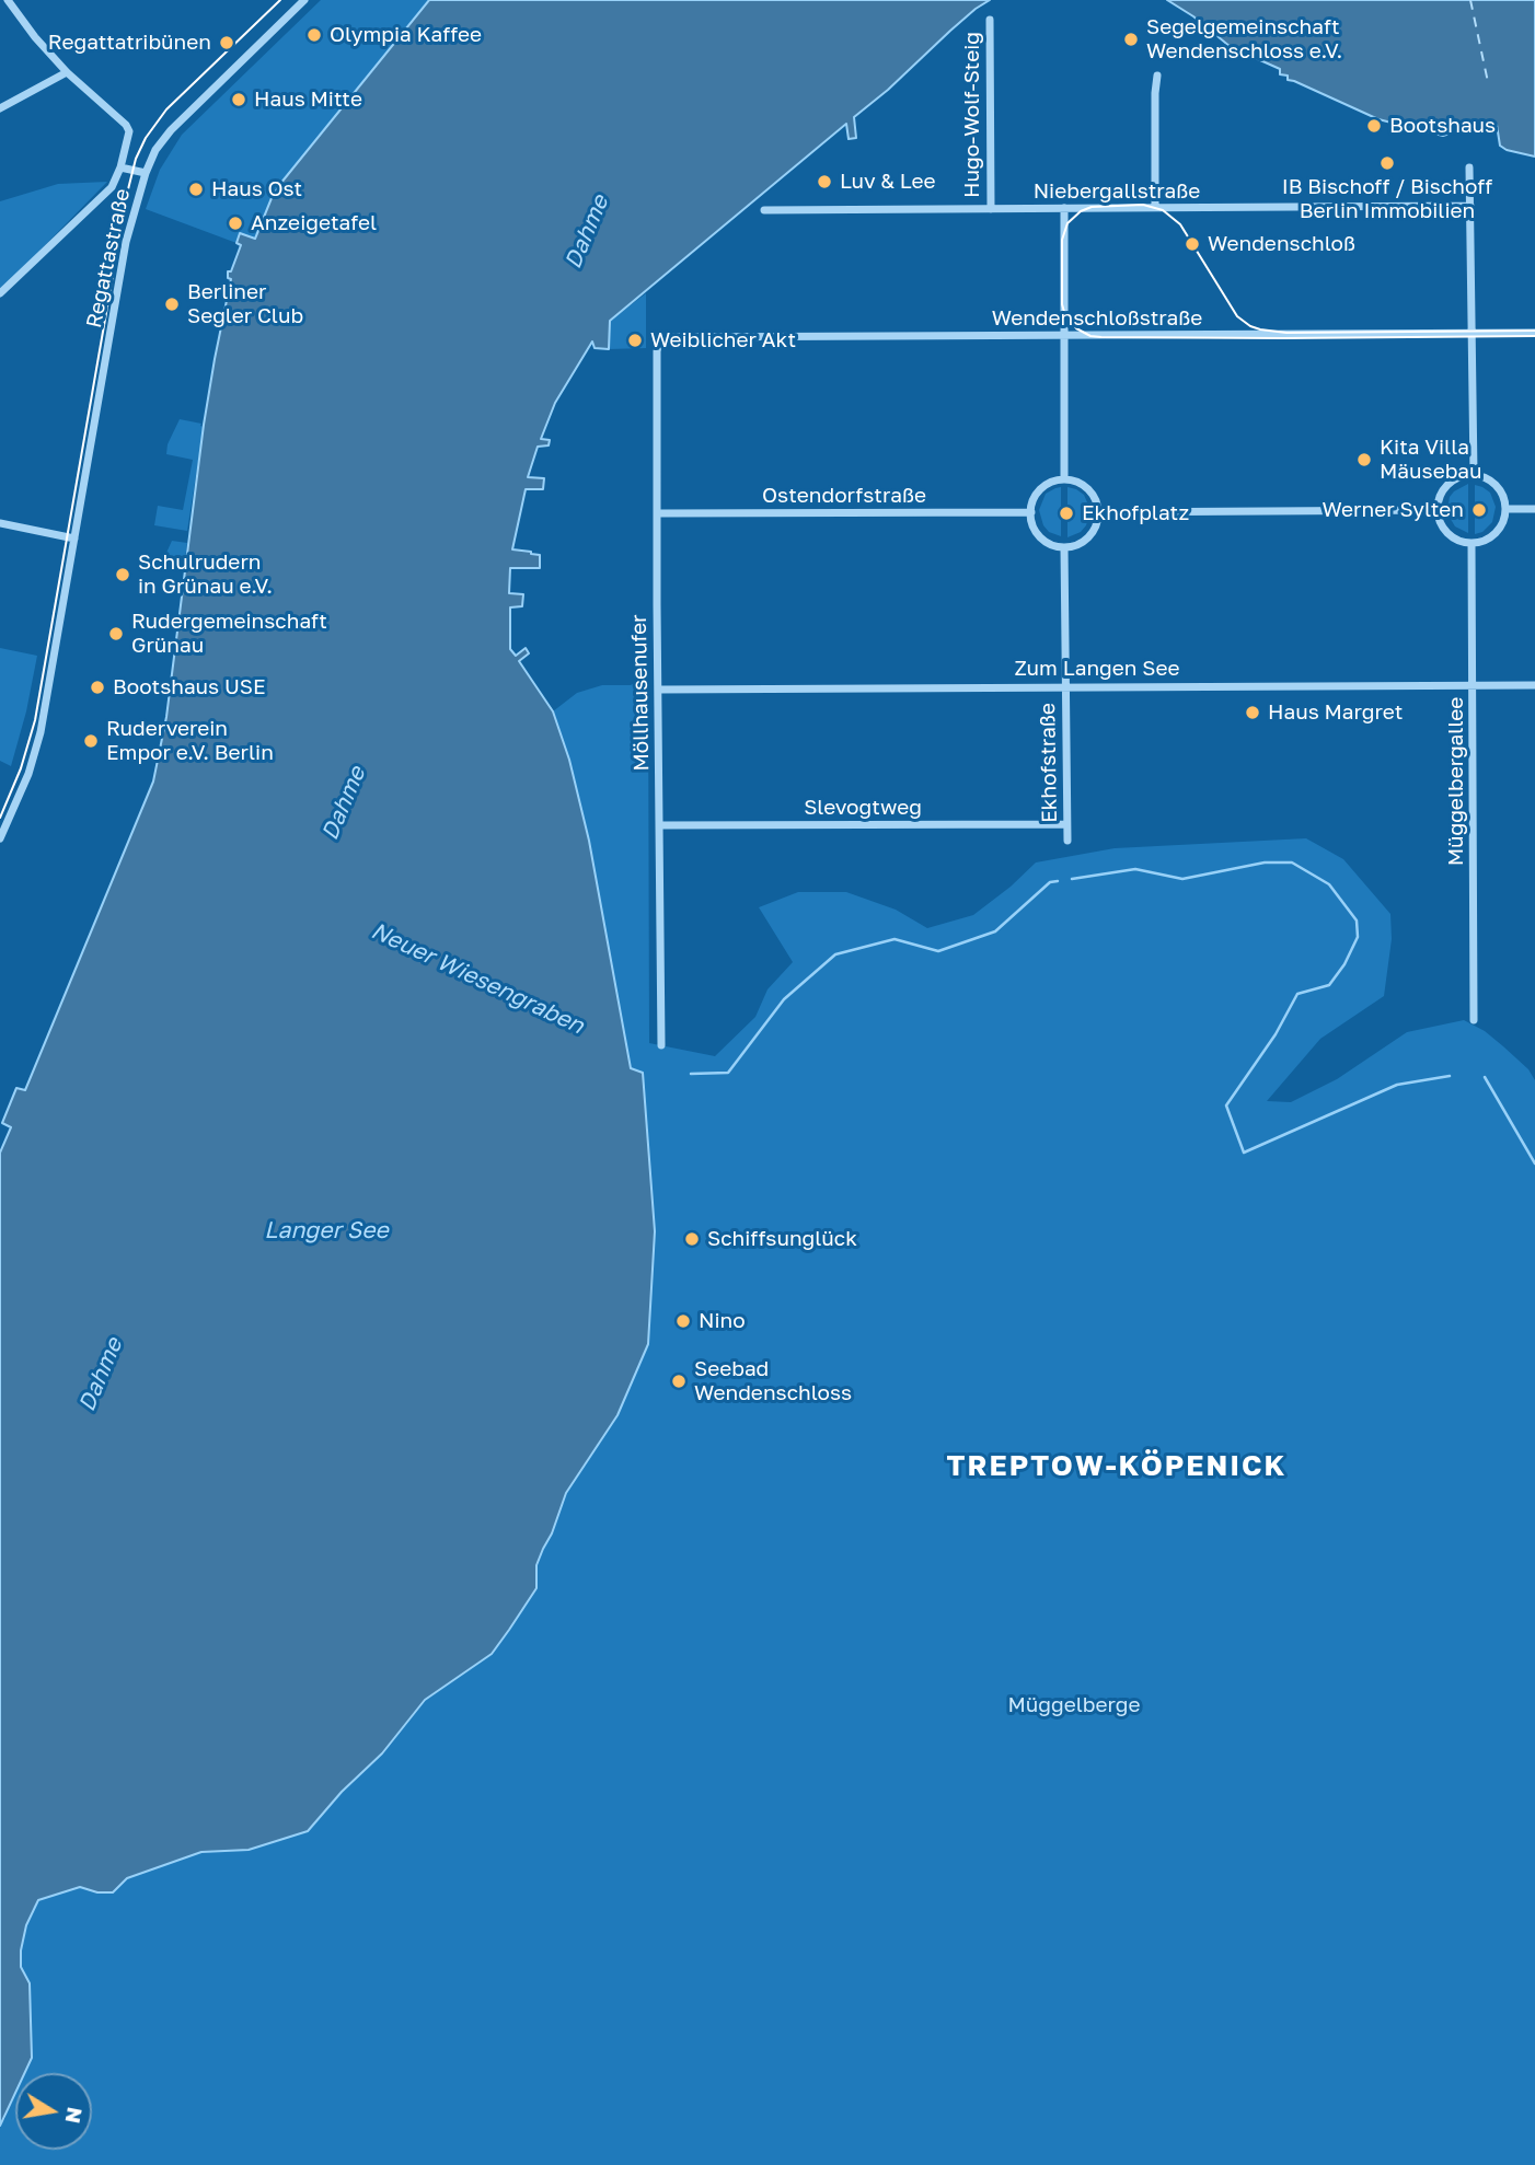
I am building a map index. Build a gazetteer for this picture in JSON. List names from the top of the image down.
{
  "streets": {
    "street": [
      "Hugo-Wolf-Steig",
      "Niebergallstraße",
      "Regattastraße",
      "Wendenschloßstraße",
      "Ostendorfstraße",
      "Zum Langen See",
      "Möllhausenufer",
      "Ekhofstraße",
      "Müggelbergallee",
      "Slevogtweg"
    ]
  },
  "crossings": [
    ["Hugo-Wolf-Steig", "Niebergallstraße"],
    ["Wendenschloßstraße", "Möllhausenufer"],
    ["Ostendorfstraße", "Möllhausenufer"],
    ["Ostendorfstraße", "Ekhofstraße"],
    ["Zum Langen See", "Möllhausenufer"],
    ["Zum Langen See", "Ekhofstraße"],
    ["Zum Langen See", "Müggelbergallee"],
    ["Möllhausenufer", "Slevogtweg"],
    ["Ekhofstraße", "Slevogtweg"]
  ],
  "districts": ["TREPTOW-KÖPENICK"],
  "water": ["Dahme", "Neuer Wiesengraben", "Langer See"],
  "parks": ["Müggelberge"],
  "places": [
    "Olympia Kaffee",
    "Segelgemeinschaft Wendenschloss e.V.",
    "Regattatribünen",
    "Haus Mitte",
    "Bootshaus",
    "IB Bischoff / Bischoff Berlin Immobilien",
    "Luv & Lee",
    "Haus Ost",
    "Anzeigetafel",
    "Wendenschloß",
    "Berliner Segler Club",
    "Weiblicher Akt",
    "Kita Villa Mäusebau",
    "Werner Sylten",
    "Ekhofplatz",
    "Schulrudern in Grünau e.V.",
    "Rudergemeinschaft Grünau",
    "Bootshaus USE",
    "Haus Margret",
    "Ruderverein Empor e.V. Berlin",
    "Schiffsunglück",
    "Nino",
    "Seebad Wendenschloss"
  ],
  "north": "right"
}
